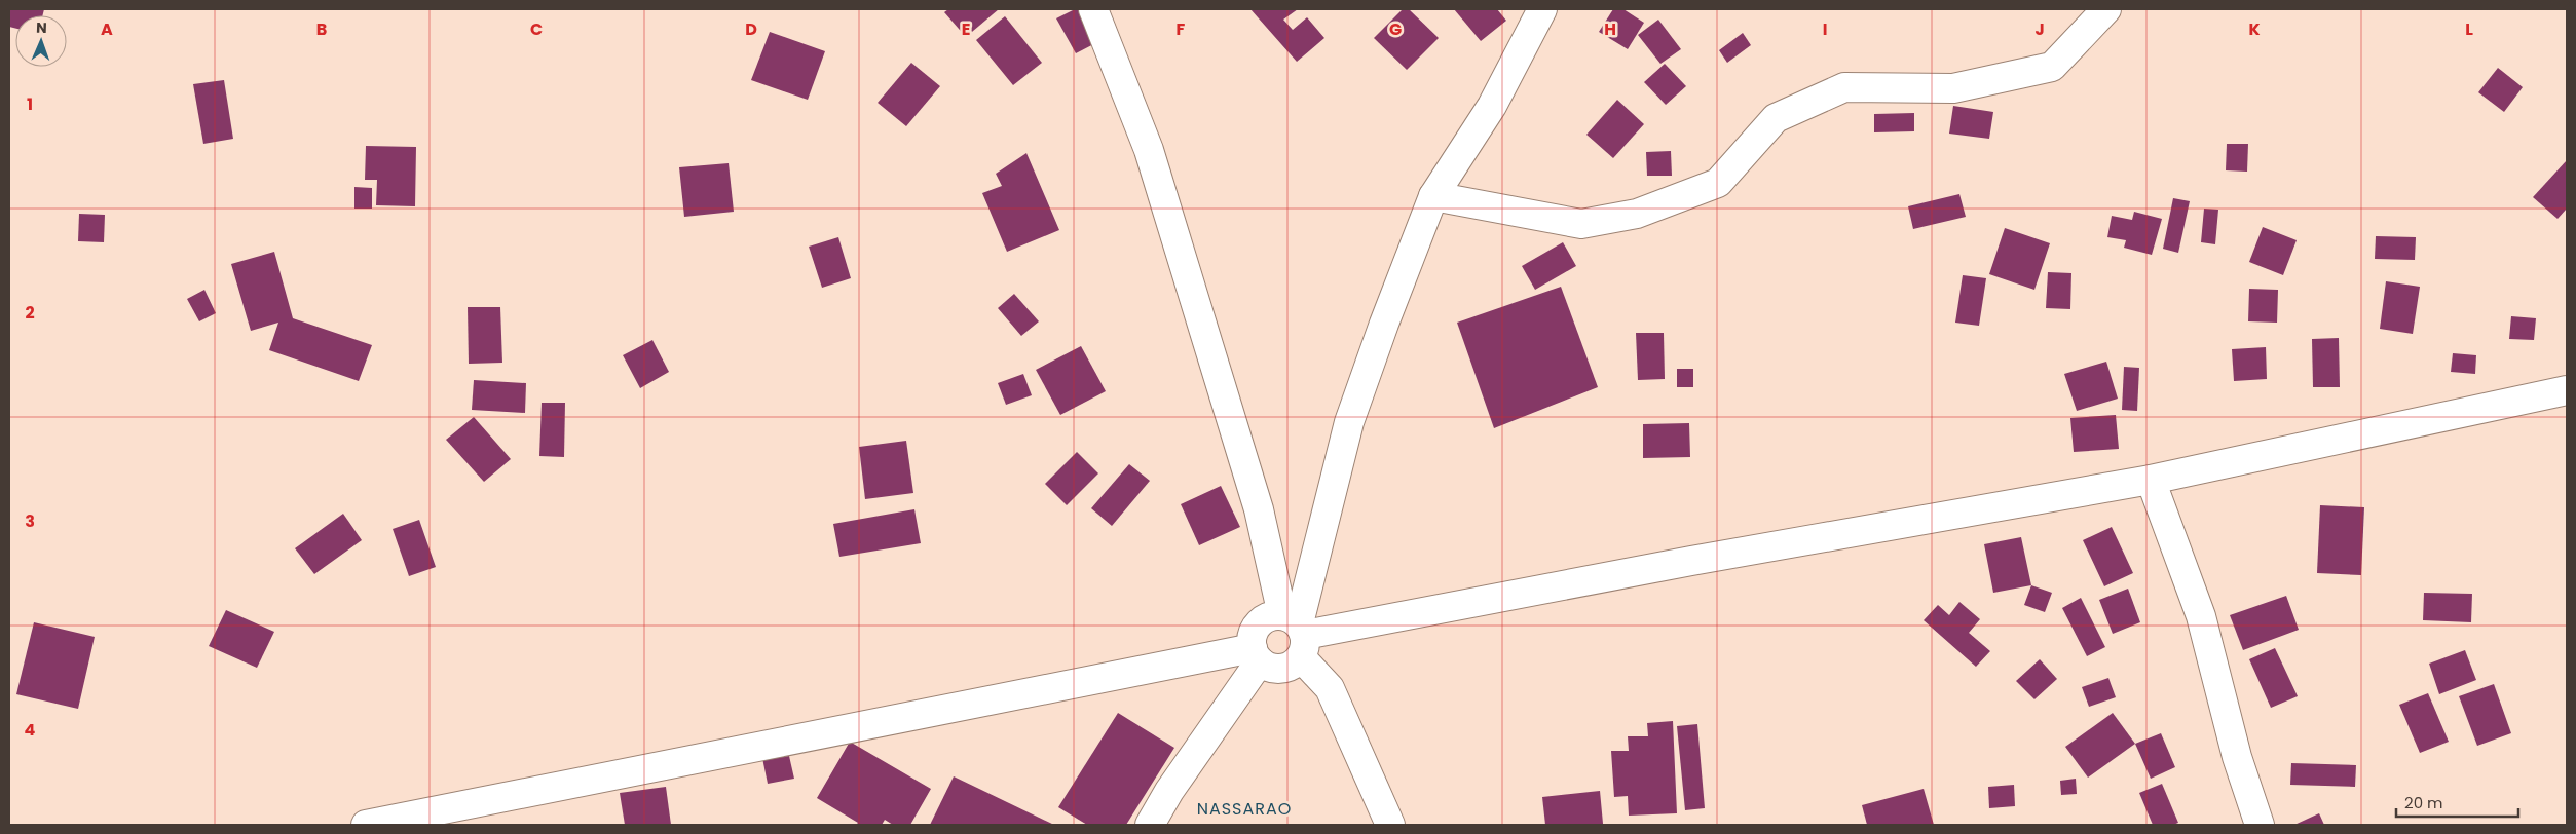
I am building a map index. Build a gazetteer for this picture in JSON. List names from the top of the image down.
{
  "districts": ["NASSARAO"],
  "scale_bar": "20 m",
  "north": "top",
  "grid": {
    "columns": [
      "A",
      "B",
      "C",
      "D",
      "E",
      "F",
      "G",
      "H",
      "I",
      "J",
      "K",
      "L"
    ],
    "rows": [
      "1",
      "2",
      "3",
      "4"
    ]
  }
}
